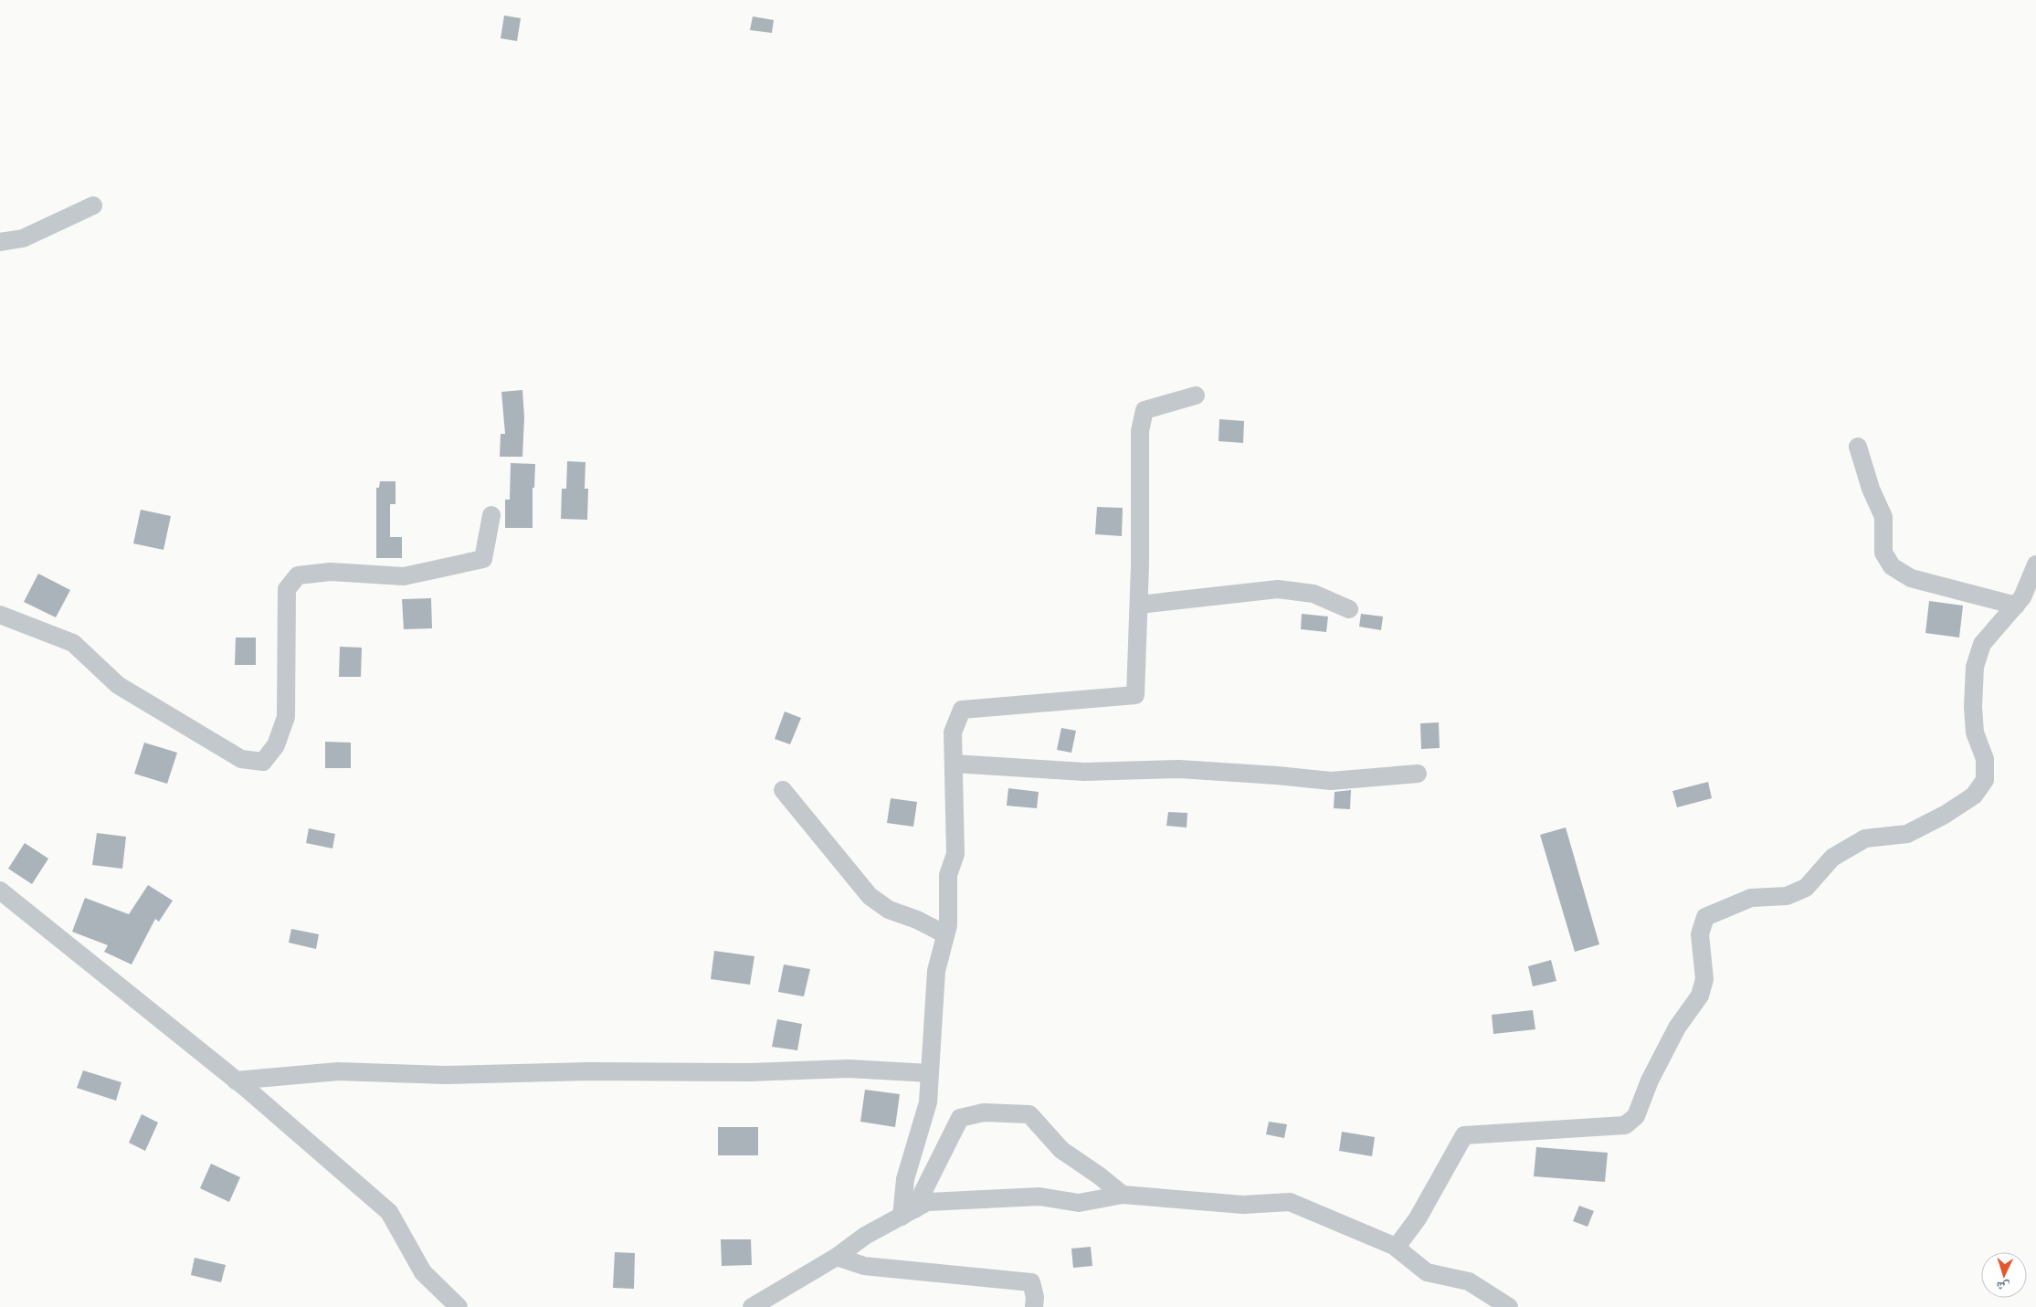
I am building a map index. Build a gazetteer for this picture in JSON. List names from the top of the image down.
{
  "north": "bottom"
}
